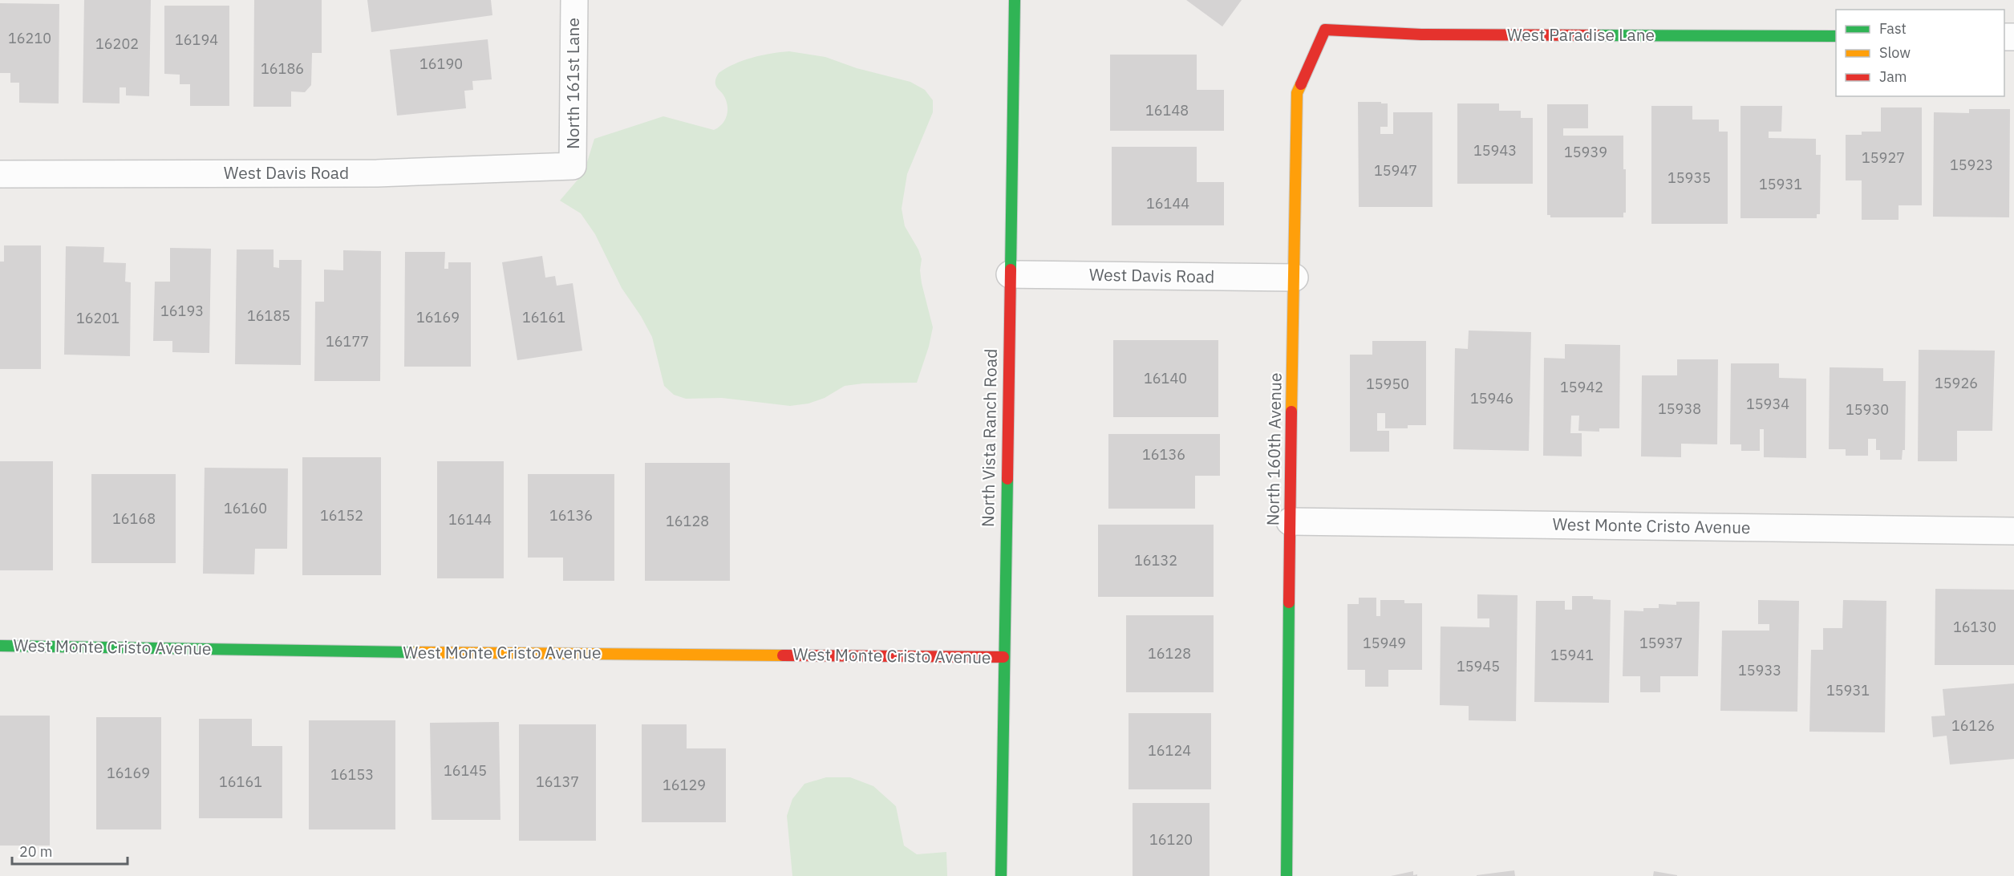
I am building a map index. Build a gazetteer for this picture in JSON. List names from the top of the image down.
{
  "streets": {
    "street": [
      "West Paradise Lane",
      "North 161st Lane",
      "West Davis Road",
      "North Vista Ranch Road",
      "North 160th Avenue",
      "West Monte Cristo Avenue"
    ]
  },
  "crossings": [
    ["West Paradise Lane", "North 160th Avenue"],
    ["North 161st Lane", "West Davis Road"],
    ["West Davis Road", "North Vista Ranch Road"],
    ["West Davis Road", "North 160th Avenue"],
    ["North Vista Ranch Road", "West Monte Cristo Avenue"],
    ["North 160th Avenue", "West Monte Cristo Avenue"]
  ],
  "house_numbers": [
    "16210",
    "16194",
    "16202",
    "16190",
    "16186",
    "16148",
    "15943",
    "15939",
    "15927",
    "15923",
    "15947",
    "15935",
    "15931",
    "16144",
    "16193",
    "16185",
    "16169",
    "16161",
    "16201",
    "16177",
    "16140",
    "15926",
    "15950",
    "15942",
    "15946",
    "15934",
    "15938",
    "15930",
    "16136",
    "16160",
    "16152",
    "16136",
    "16168",
    "16144",
    "16128",
    "16132",
    "16130",
    "15949",
    "15937",
    "16128",
    "15941",
    "15945",
    "15933",
    "15931",
    "16126",
    "16124",
    "16145",
    "16169",
    "16153",
    "16161",
    "16137",
    "16129",
    "16120"
  ],
  "legend": ["Fast", "Slow", "Jam"],
  "scale_bar": "20 m"
}
